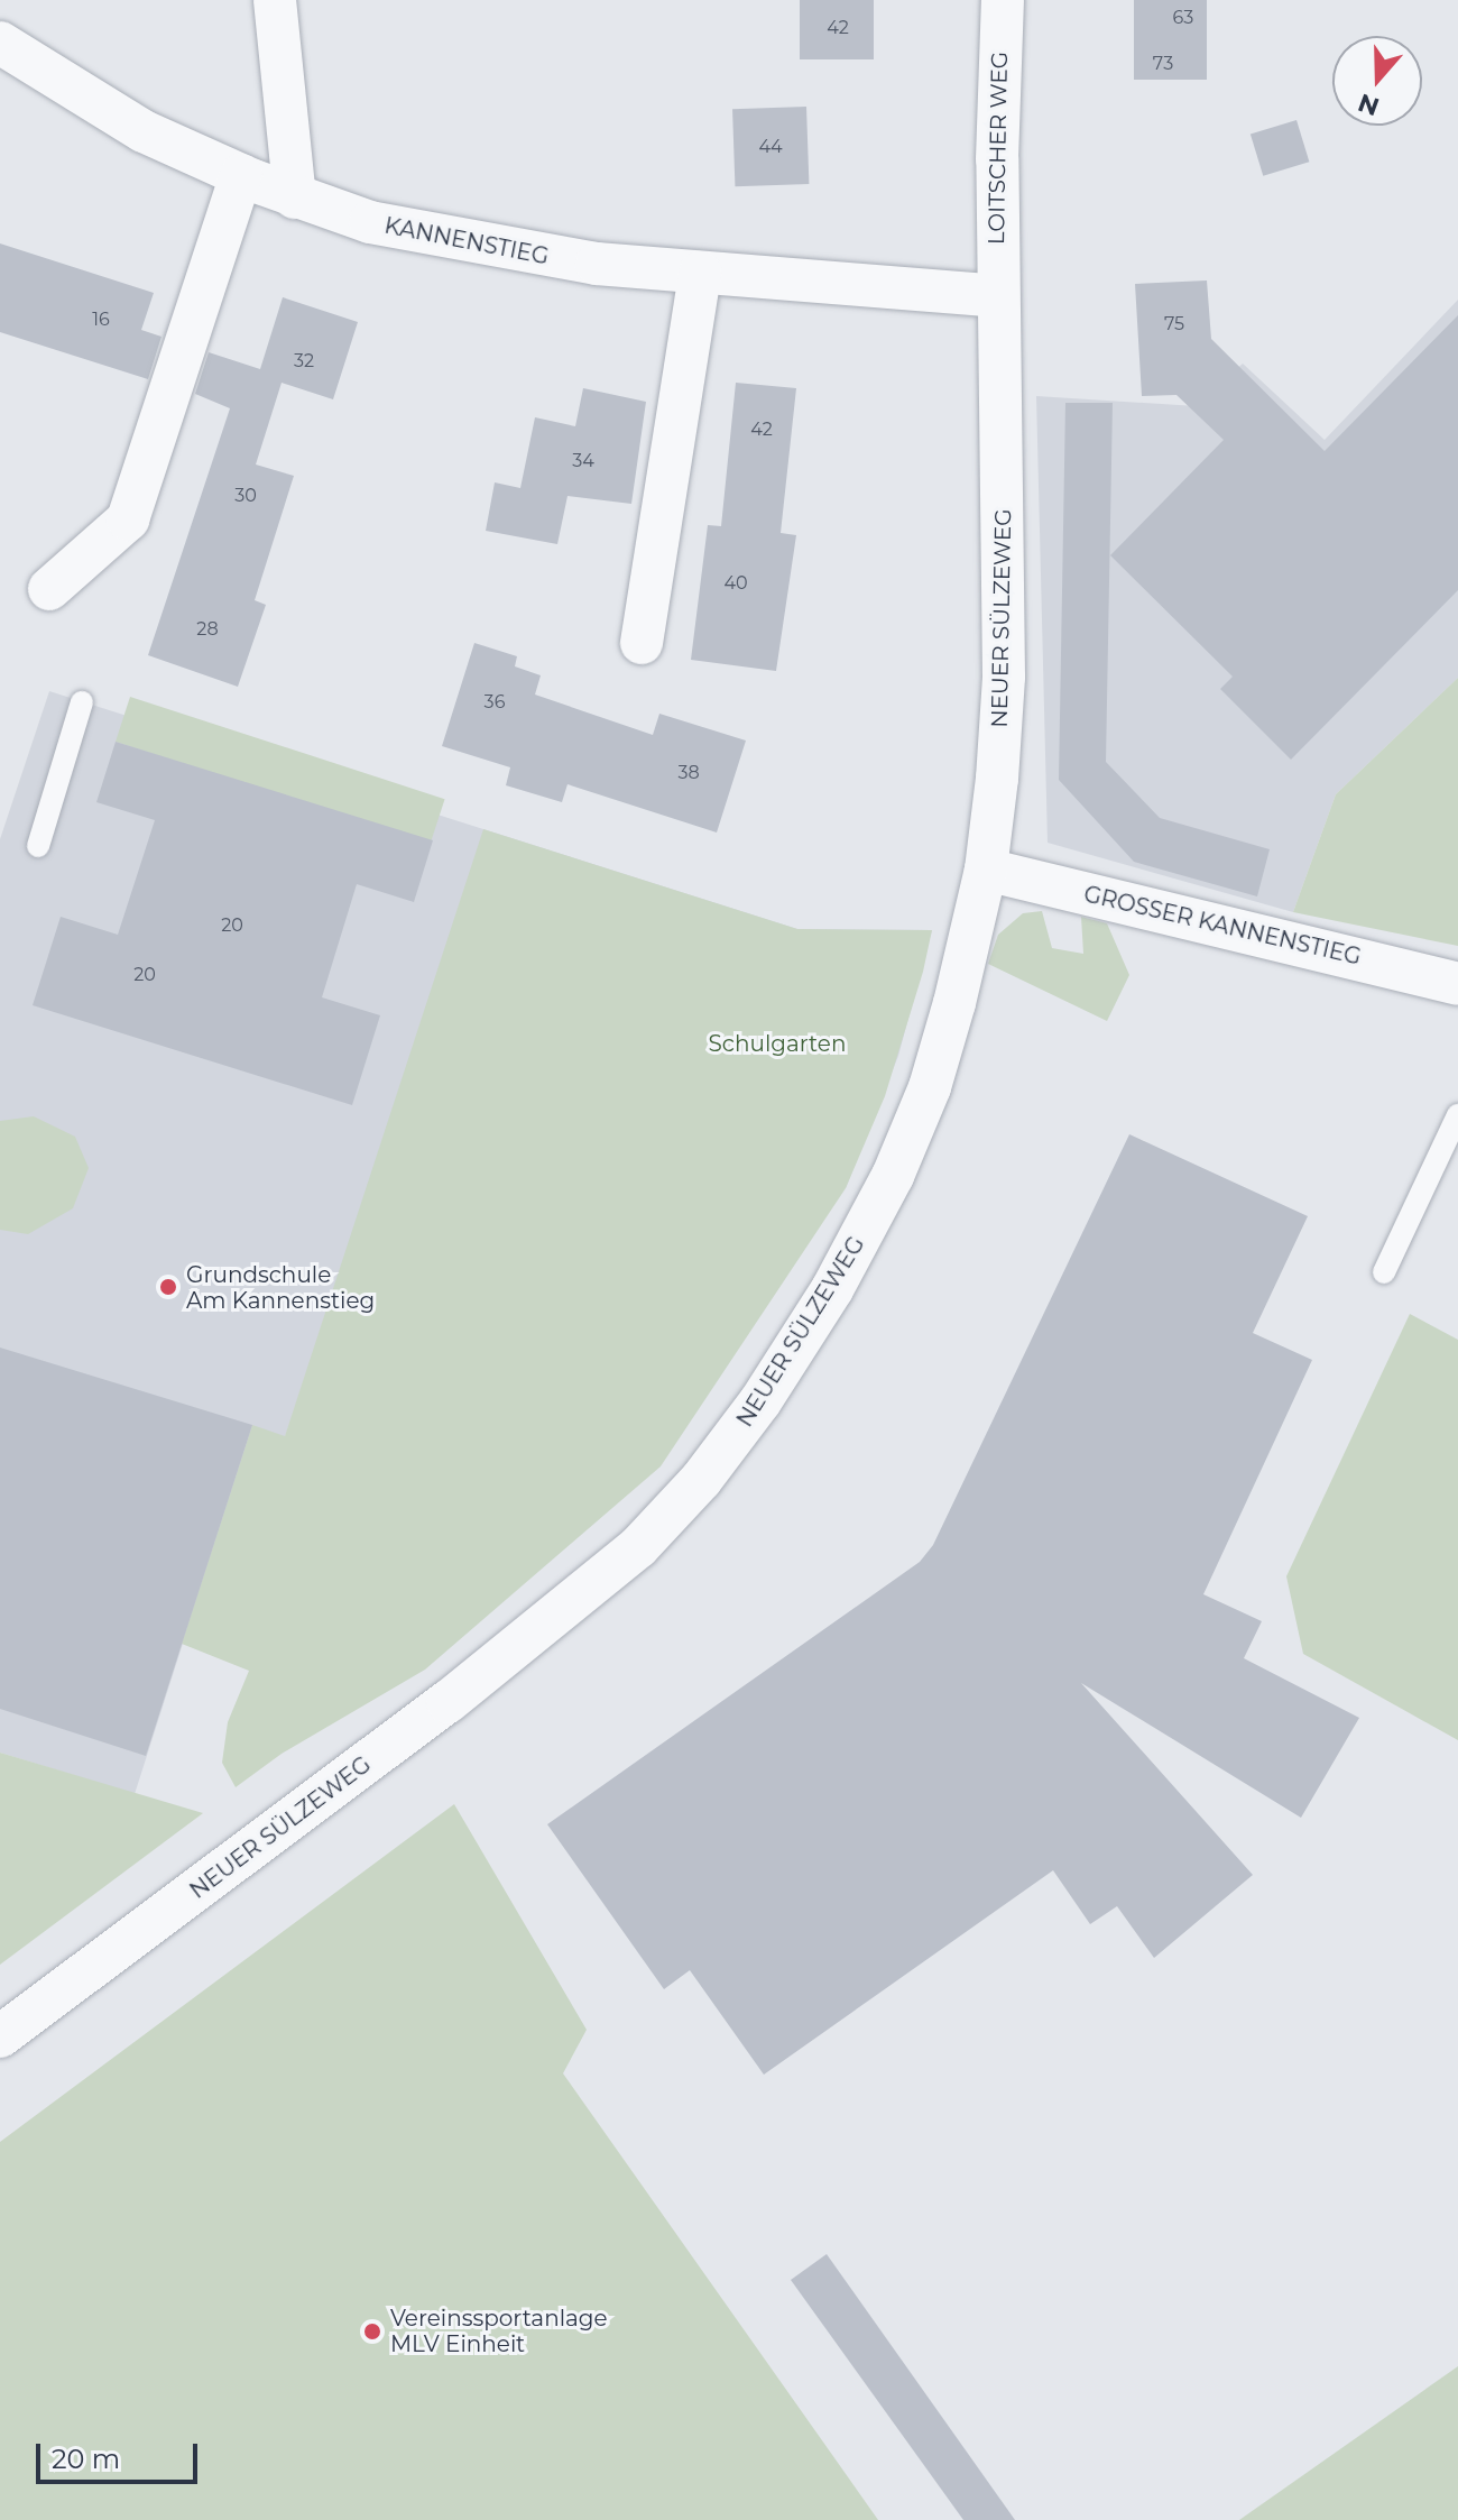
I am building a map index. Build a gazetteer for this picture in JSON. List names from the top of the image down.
{
  "streets": {
    "street": [
      "LOITSCHER WEG",
      "KANNENSTIEG",
      "NEUER SÜLZEWEG",
      "GROSSER KANNENSTIEG"
    ]
  },
  "crossings": [
    ["LOITSCHER WEG", "KANNENSTIEG"],
    ["LOITSCHER WEG", "NEUER SÜLZEWEG"],
    ["KANNENSTIEG", "NEUER SÜLZEWEG"],
    ["NEUER SÜLZEWEG", "GROSSER KANNENSTIEG"]
  ],
  "parks": ["Schulgarten"],
  "places": ["Grundschule Am Kannenstieg", "Vereinssportanlage MLV Einheit"],
  "house_numbers": [
    "63",
    "42",
    "73",
    "44",
    "16",
    "75",
    "32",
    "42",
    "34",
    "30",
    "40",
    "28",
    "36",
    "38",
    "20",
    "20"
  ],
  "scale_bar": "20 m",
  "north": "bottom"
}
